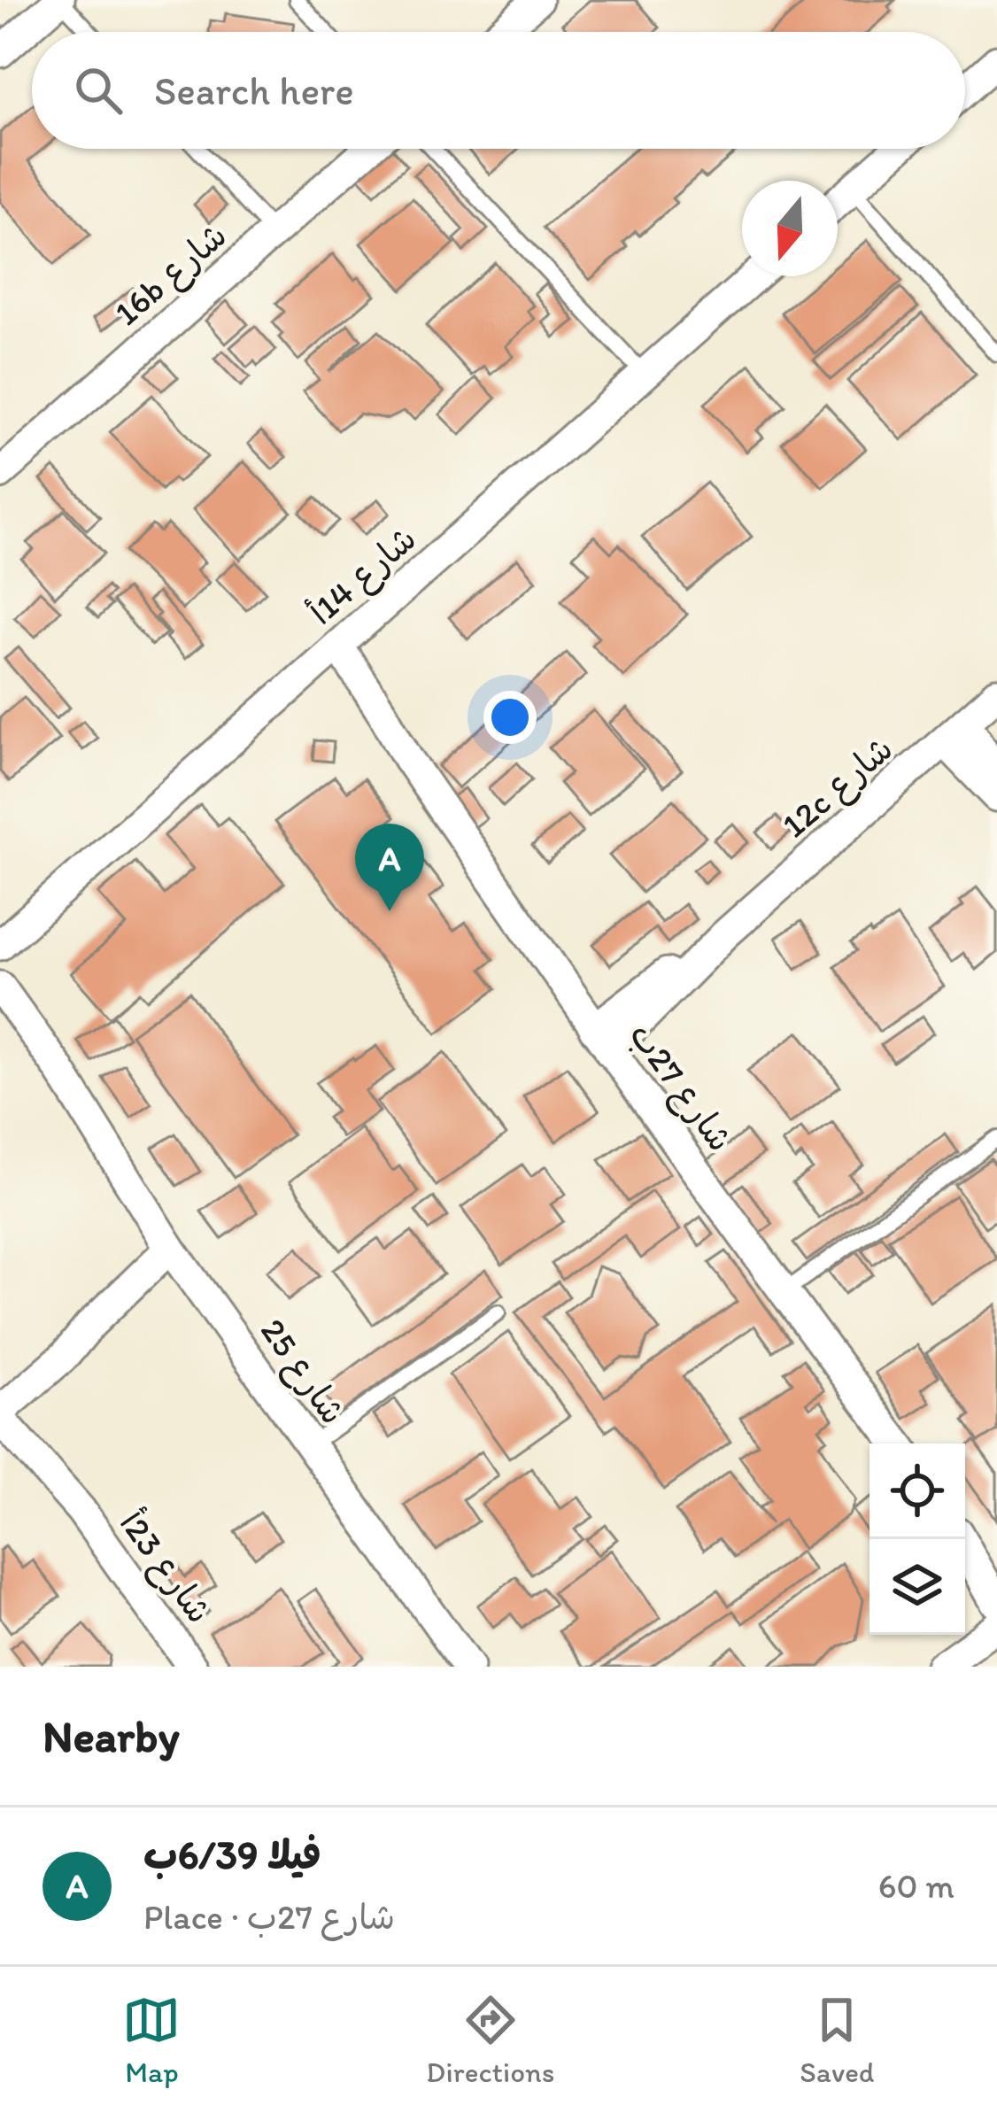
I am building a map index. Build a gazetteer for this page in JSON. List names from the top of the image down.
{
  "streets": {
    "street": [
      "16b شارع",
      "شارع 14أ",
      "12c شارع",
      "شارع 27ب",
      "شارع 25",
      "شارع 23أ"
    ]
  },
  "crossings": [
    ["شارع 14أ", "شارع 27ب"],
    ["12c شارع", "شارع 27ب"]
  ],
  "north": "bottom",
  "page": {
    "search": "Search here",
    "pins": "A",
    "heading": "Nearby",
    "list": [
      {
        "mark": "A",
        "name": "فيلا 6/39ب",
        "note": "Place · شارع 27ب",
        "value": "60 m"
      }
    ],
    "nav": ["Map", "Directions", "Saved"]
  }
}
